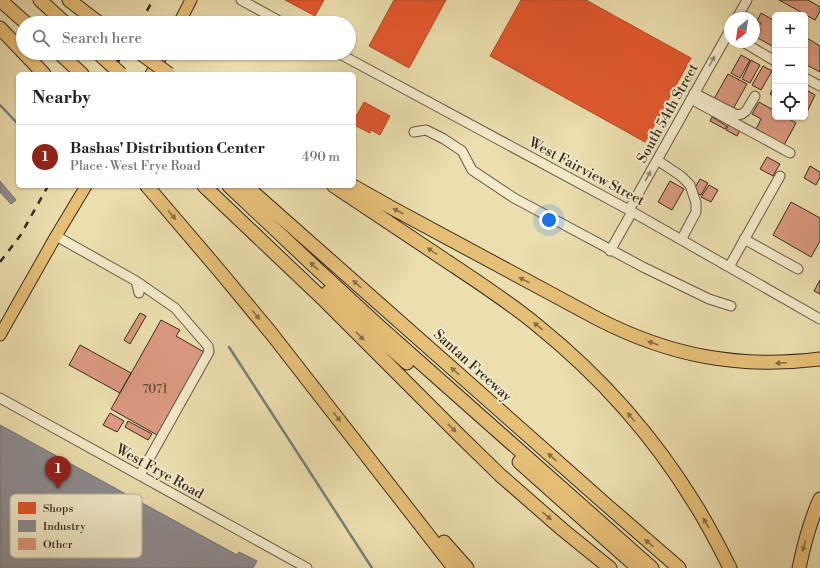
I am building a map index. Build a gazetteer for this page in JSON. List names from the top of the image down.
{
  "streets": {
    "highway": ["Santan Freeway"],
    "street": ["South 54th Street", "West Fairview Street", "West Frye Road"]
  },
  "crossings": [
    ["South 54th Street", "West Fairview Street"]
  ],
  "one_way": ["South 54th Street"],
  "house_numbers": ["7071"],
  "legend": ["Shops", "Industry", "Other"],
  "north": "bottom left",
  "page": {
    "map_buttons": ["+", "−"],
    "search": "Search here",
    "heading": "Nearby",
    "list": [
      {
        "mark": "1",
        "name": "Bashas' Distribution Center",
        "note": "Place · West Frye Road",
        "value": "490 m"
      }
    ],
    "pins": "1"
  }
}
